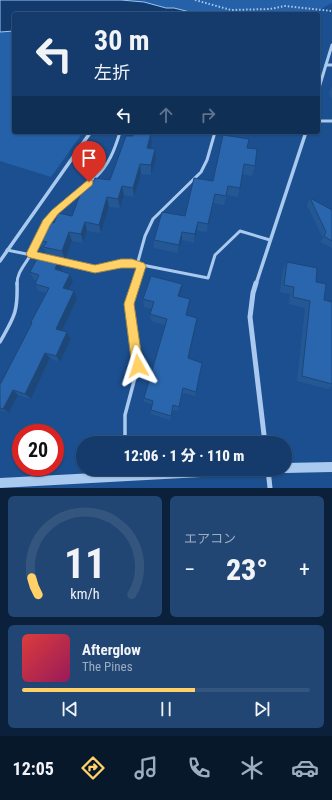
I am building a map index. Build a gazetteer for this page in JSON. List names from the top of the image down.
{
  "page": {
    "turn": ["30 m", "左折"],
    "limit": "20",
    "trip": "12:06 · 1 分 · 110 m",
    "tile": "エアコン",
    "heat": ["−", "23°", "+"],
    "song": ["Afterglow", "The Pines"],
    "tabs": "12:05",
    "gauge": ["11", "km/h"]
  }
}
